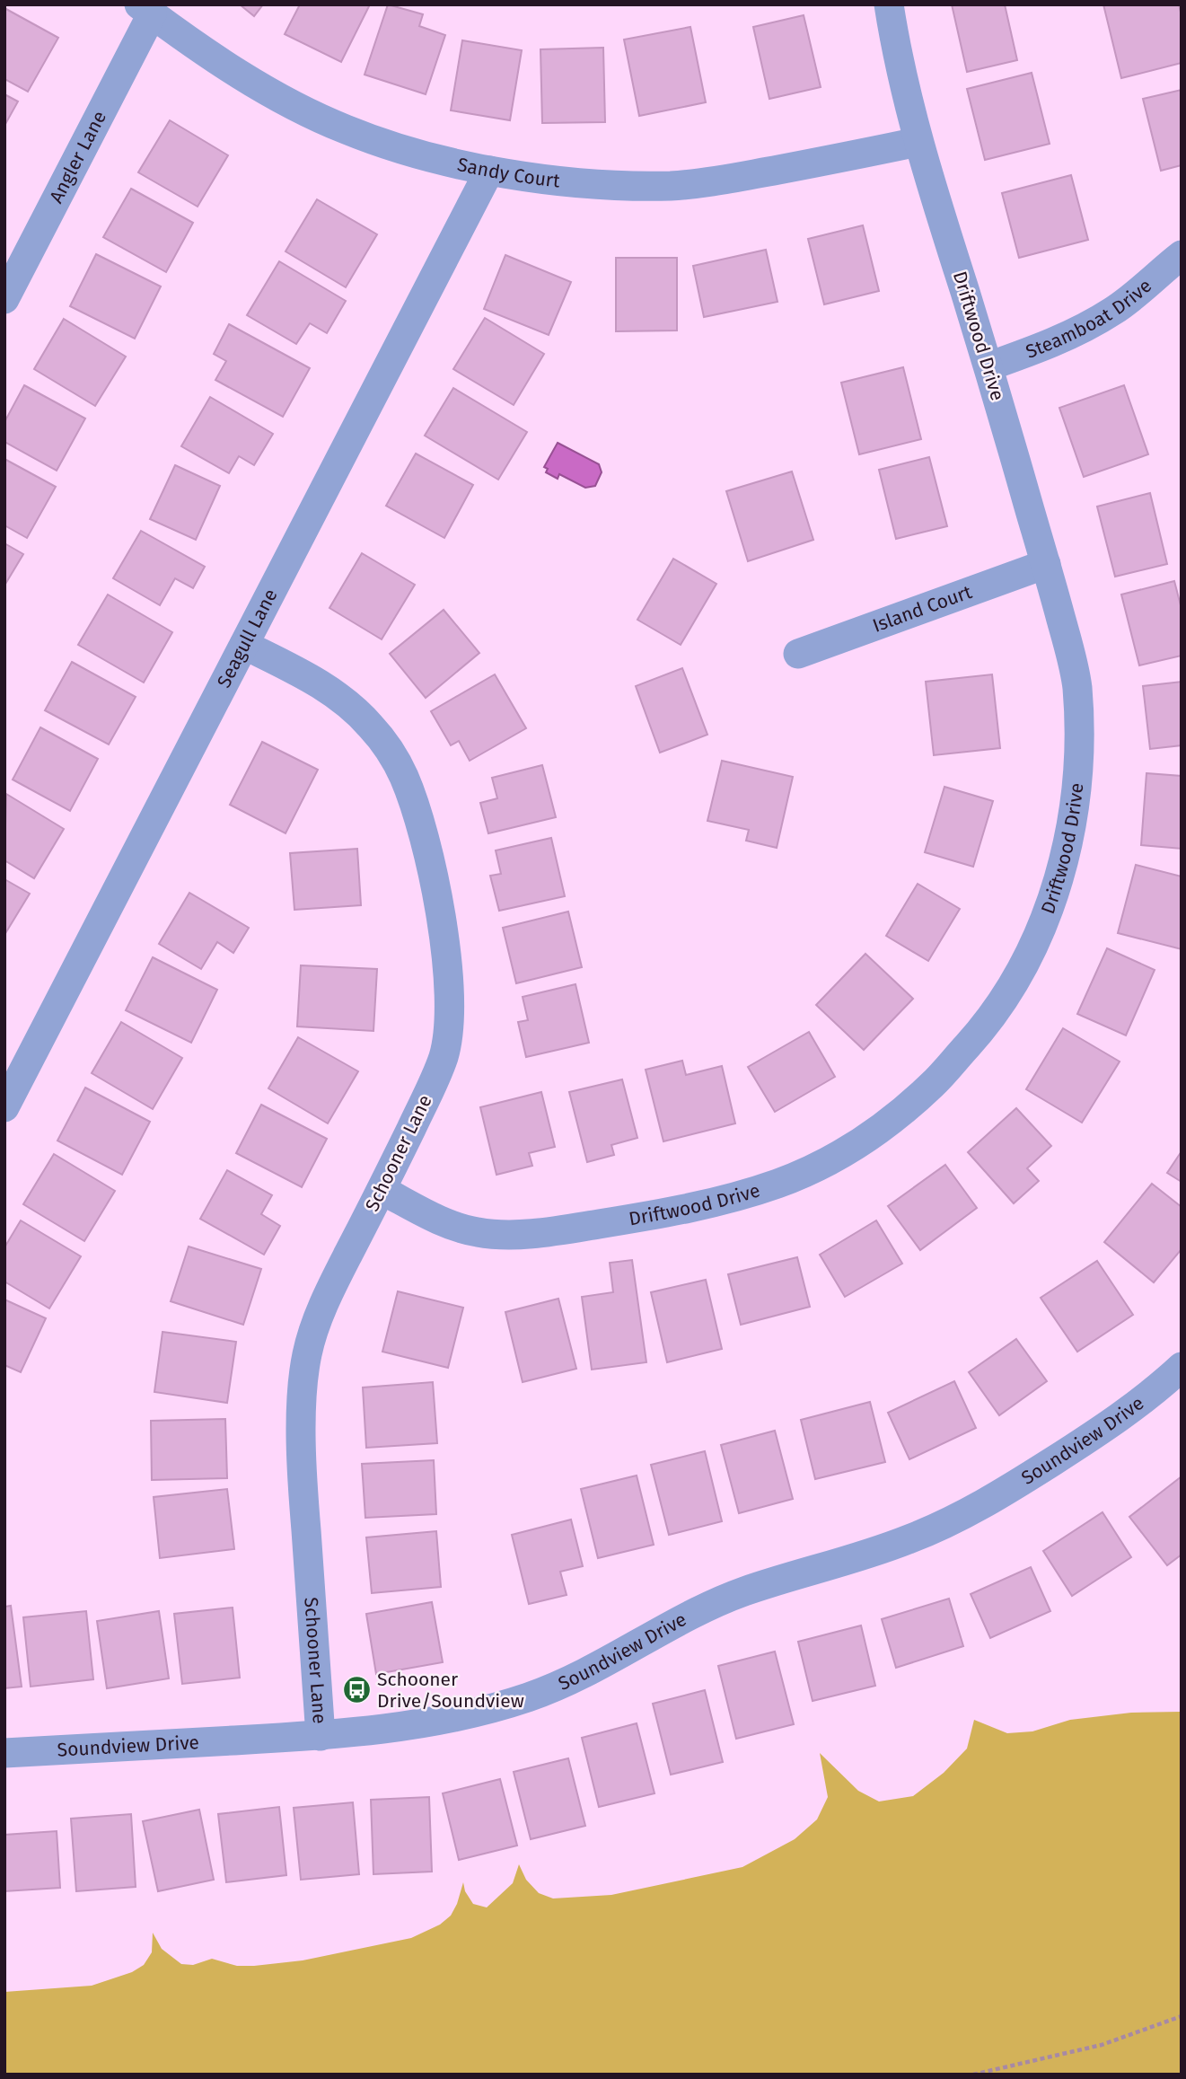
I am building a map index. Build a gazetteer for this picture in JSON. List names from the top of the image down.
{
  "streets": {
    "street": [
      "Angler Lane",
      "Sandy Court",
      "Steamboat Drive",
      "Driftwood Drive",
      "Island Court",
      "Seagull Lane",
      "Schooner Lane",
      "Soundview Drive"
    ]
  },
  "crossings": [
    ["Angler Lane", "Sandy Court"],
    ["Sandy Court", "Driftwood Drive"],
    ["Sandy Court", "Seagull Lane"],
    ["Steamboat Drive", "Driftwood Drive"],
    ["Driftwood Drive", "Island Court"],
    ["Driftwood Drive", "Schooner Lane"],
    ["Seagull Lane", "Schooner Lane"],
    ["Schooner Lane", "Soundview Drive"]
  ],
  "places": {
    "bus stop": ["Schooner Drive/Soundview"]
  }
}
